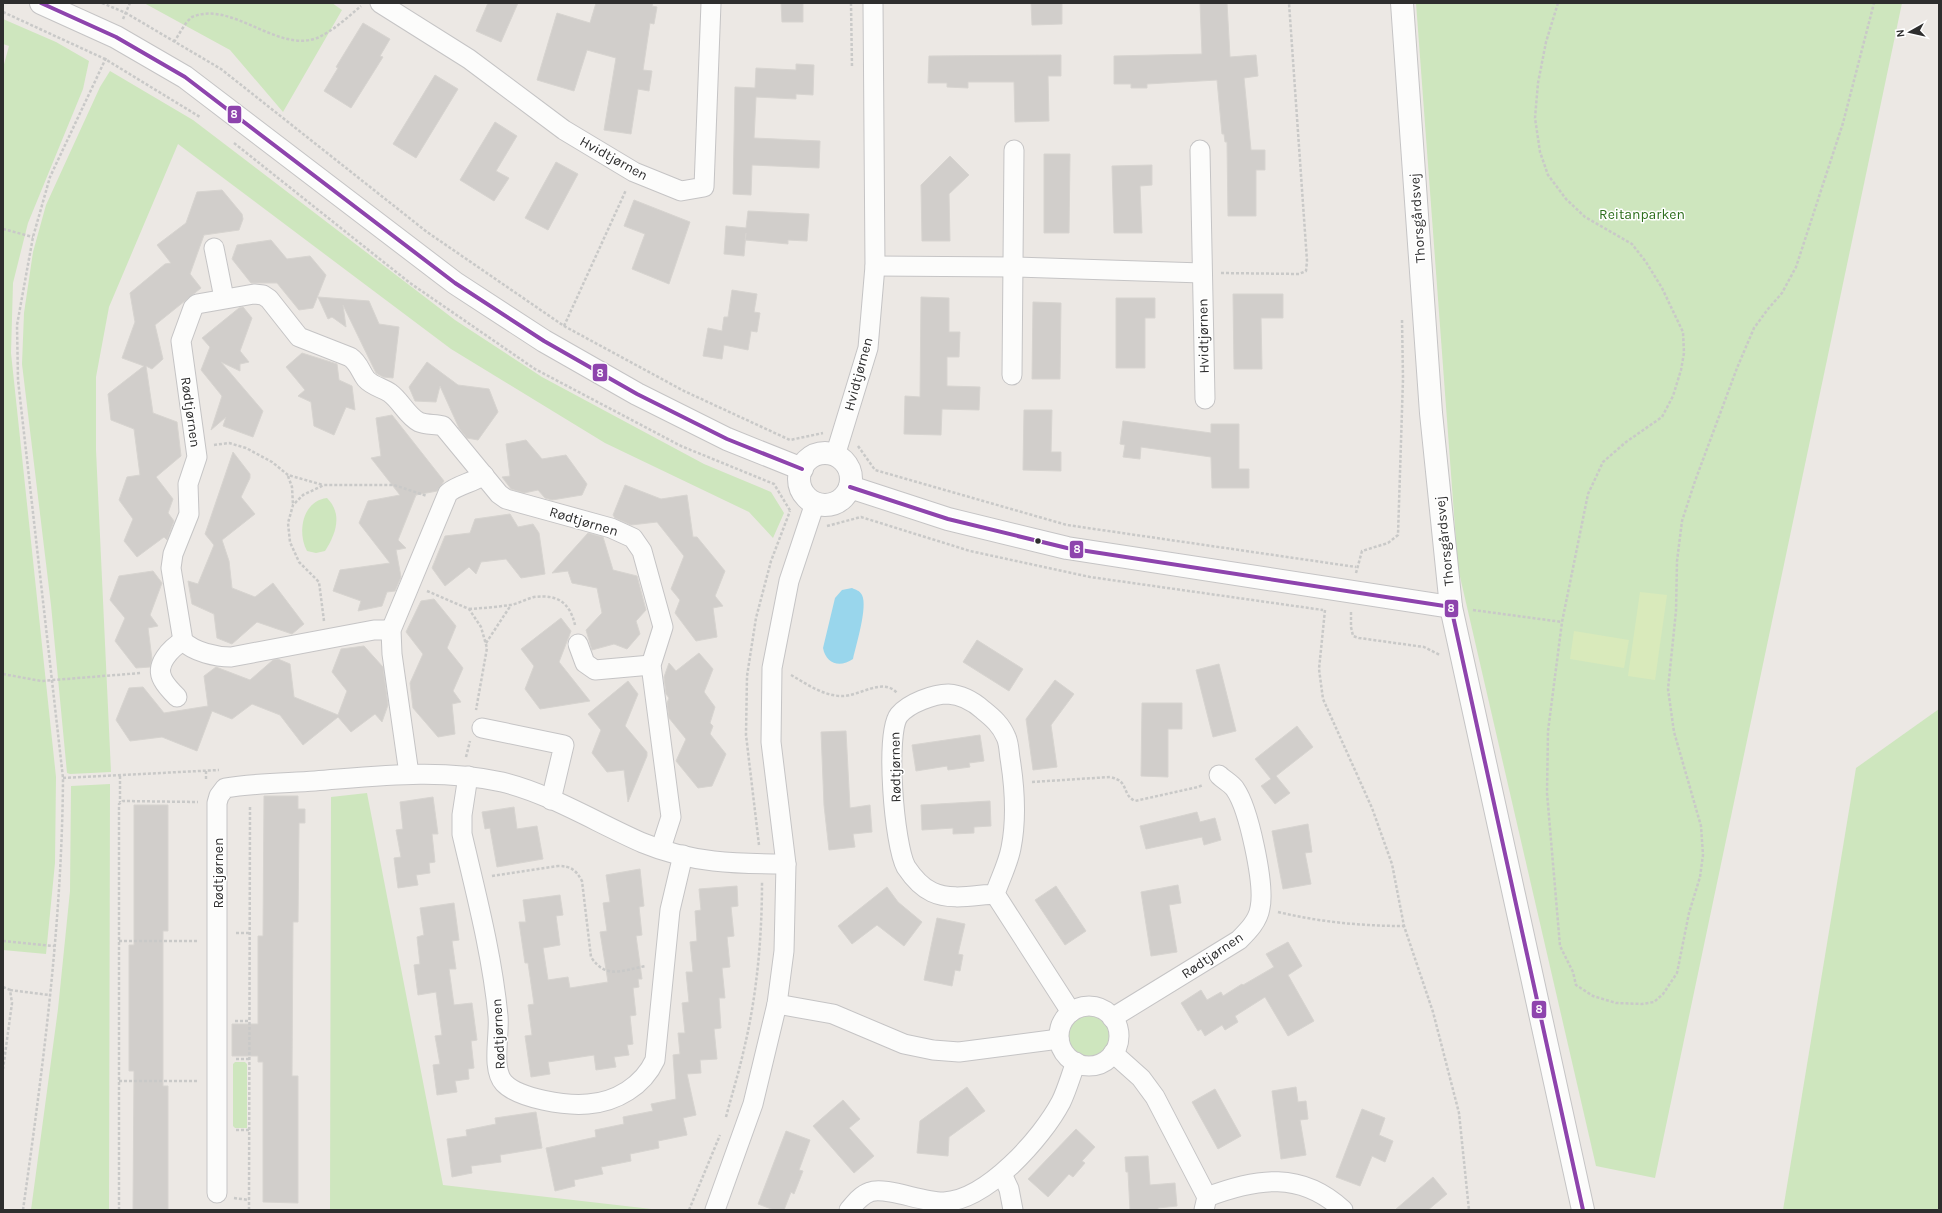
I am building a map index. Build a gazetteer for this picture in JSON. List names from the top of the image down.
{
  "streets": {
    "street": ["Hvidtjørnen", "Thorsgårdsvej", "Rødtjørnen"]
  },
  "parks": ["Reitanparken"],
  "lines": ["transit line 8"],
  "north": "left"
}
